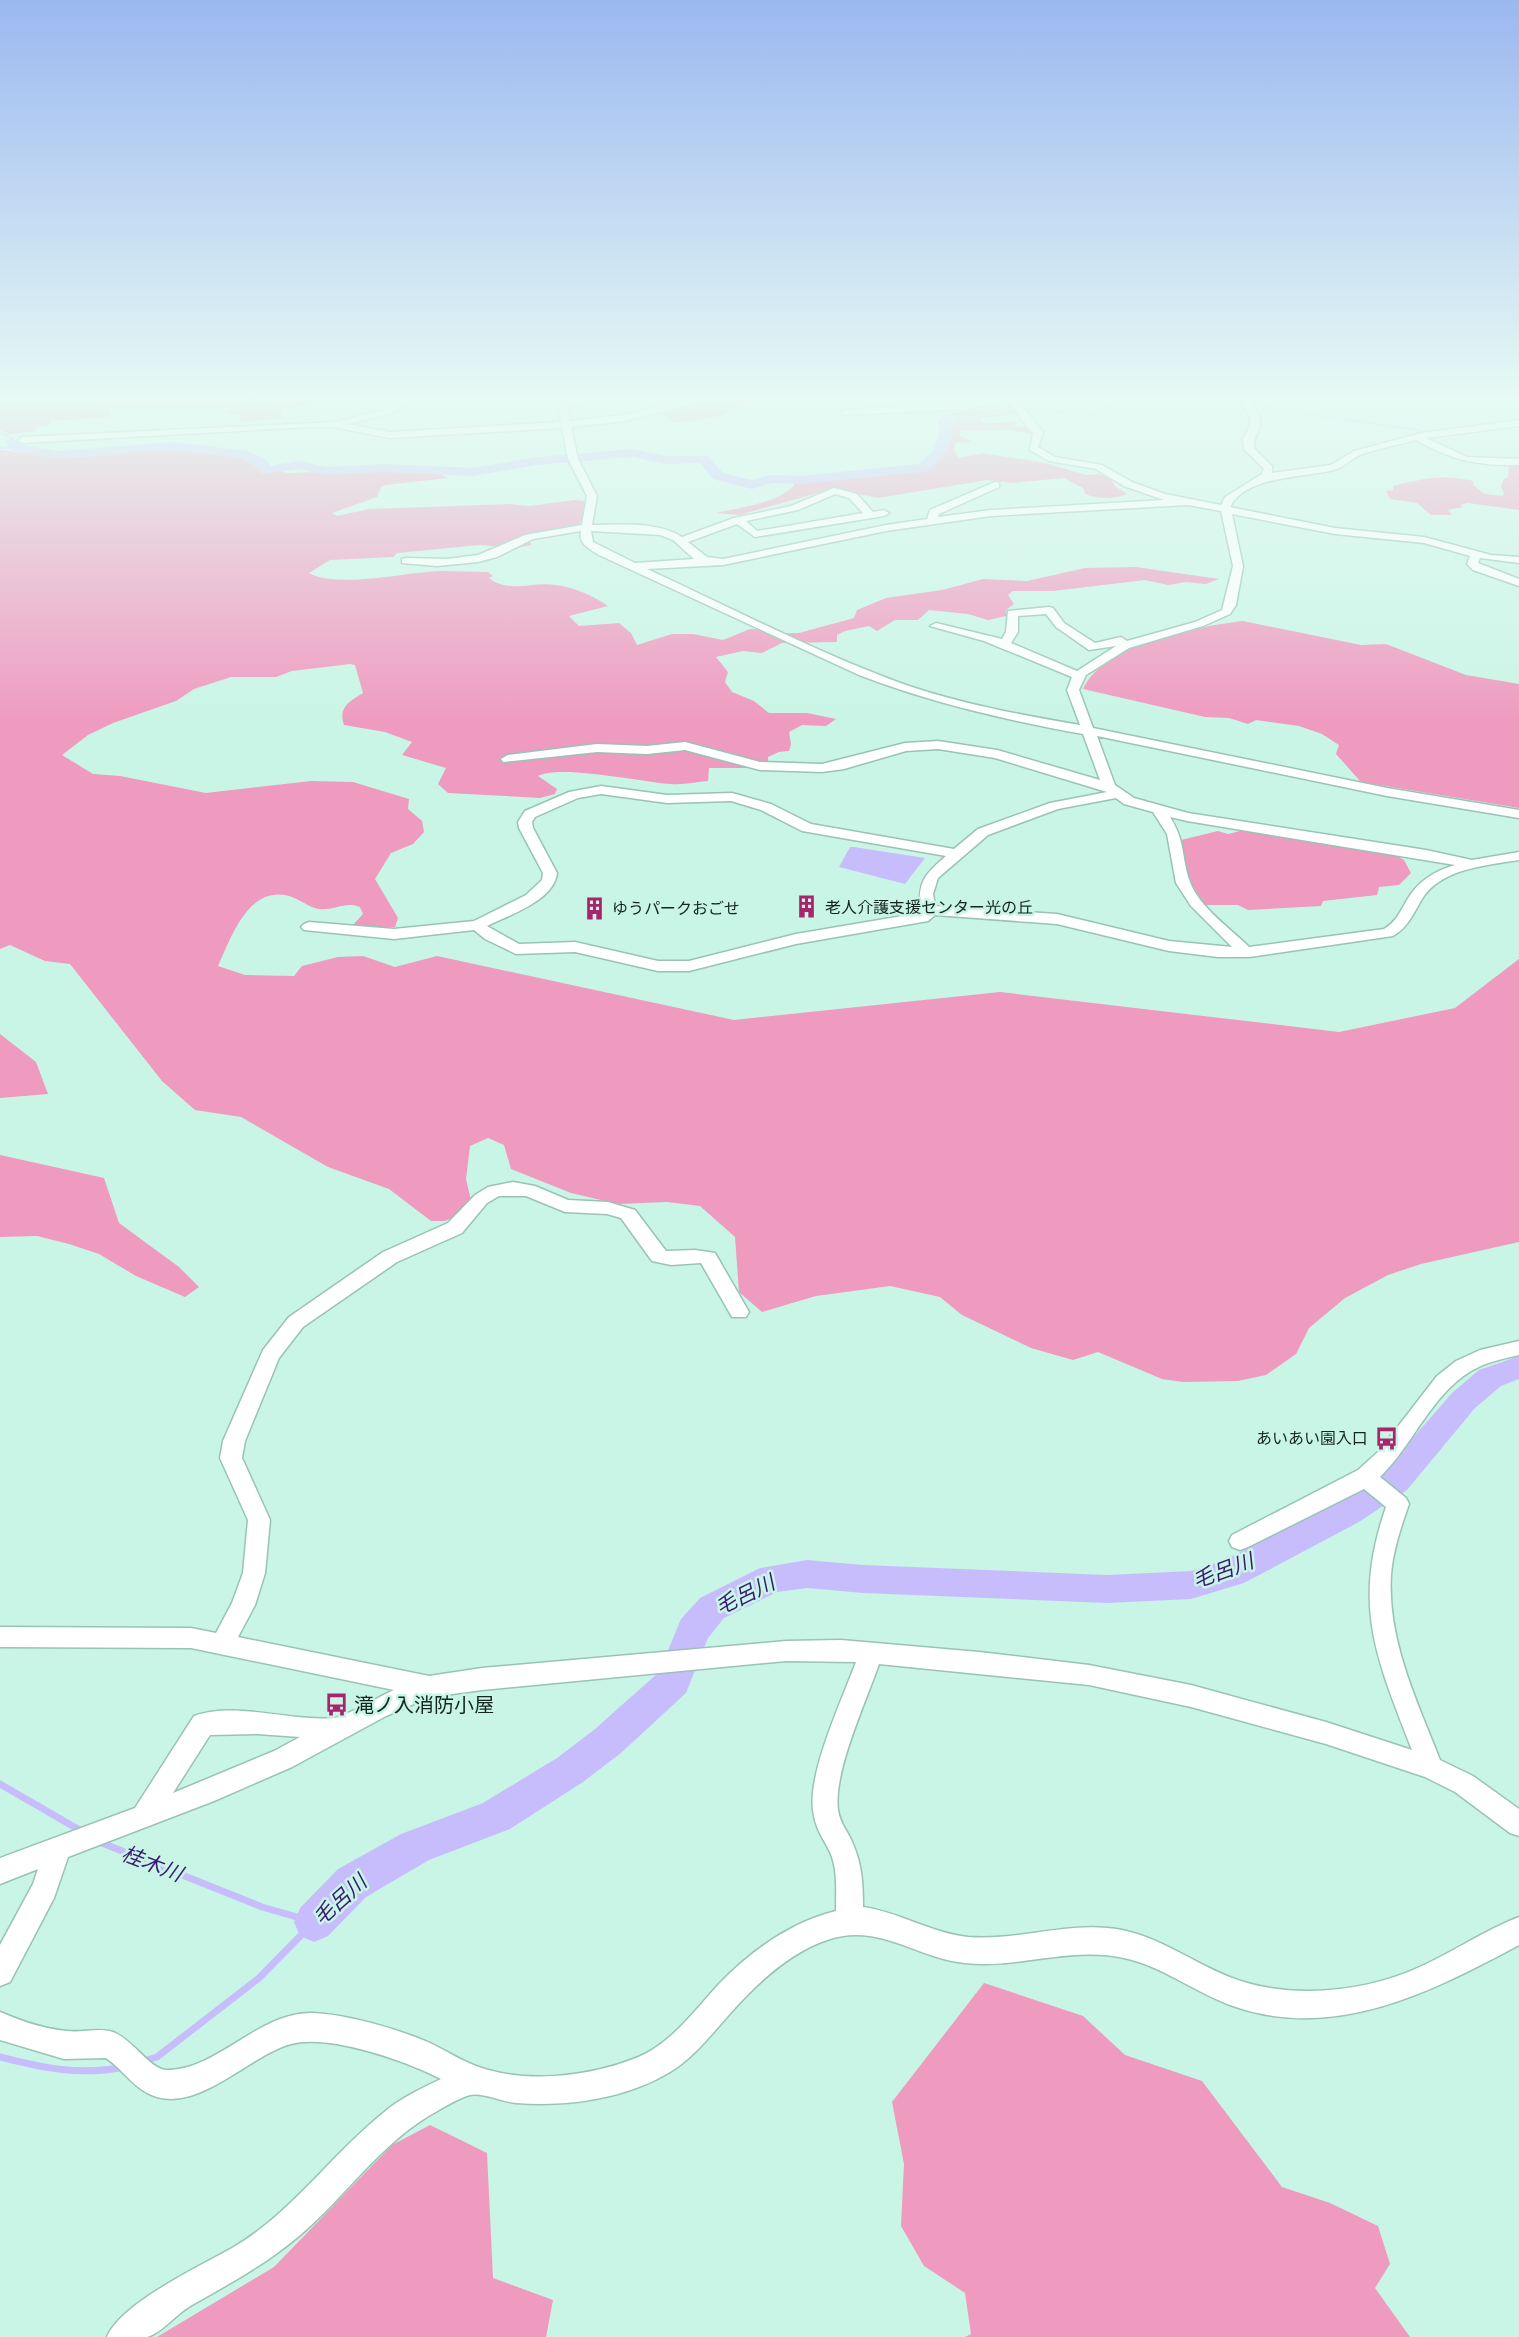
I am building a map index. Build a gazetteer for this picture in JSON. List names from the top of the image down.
{
  "water": ["毛呂川", "桂木川"],
  "places": {
    "building": ["老人介護支援センター光の丘", "ゆうパークおごせ"],
    "bus stop": ["あいあい園入口", "滝ノ入消防小屋"]
  }
}
